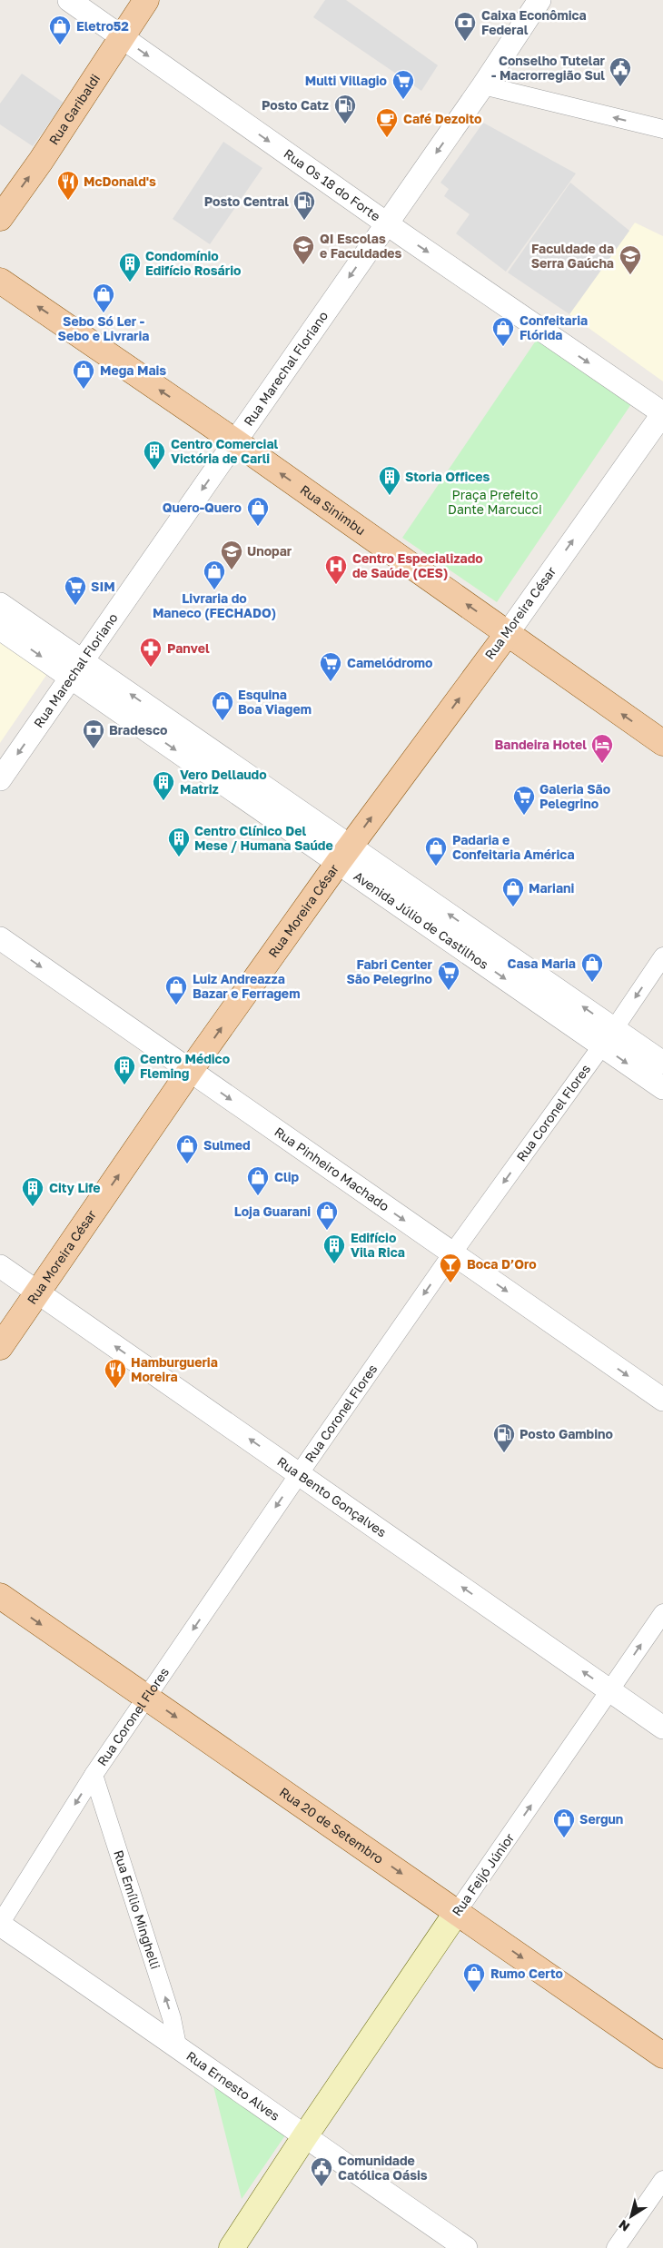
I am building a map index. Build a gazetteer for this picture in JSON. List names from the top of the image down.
{
  "streets": {
    "main road": [
      "Rua Garibaldi",
      "Rua Sinimbu",
      "Rua Moreira César",
      "Rua 20 de Setembro",
      "Rua Feijó Júnior"
    ],
    "street": [
      "Rua Os 18 do Forte",
      "Rua Marechal Floriano",
      "Avenida Júlio de Castilhos",
      "Rua Coronel Flores",
      "Rua Pinheiro Machado",
      "Rua Bento Gonçalves",
      "Rua Emílio Minghelli",
      "Rua Ernesto Alves"
    ]
  },
  "crossings": [
    ["Rua Garibaldi", "Rua Os 18 do Forte"],
    ["Rua Os 18 do Forte", "Rua Marechal Floriano"],
    ["Rua Os 18 do Forte", "Rua Moreira César"],
    ["Rua Marechal Floriano", "Rua Sinimbu"],
    ["Rua Marechal Floriano", "Avenida Júlio de Castilhos"],
    ["Rua Sinimbu", "Rua Moreira César"],
    ["Rua Moreira César", "Avenida Júlio de Castilhos"],
    ["Rua Moreira César", "Rua Pinheiro Machado"],
    ["Rua Moreira César", "Rua Bento Gonçalves"],
    ["Avenida Júlio de Castilhos", "Rua Coronel Flores"],
    ["Rua Coronel Flores", "Rua Pinheiro Machado"],
    ["Rua Coronel Flores", "Rua Bento Gonçalves"],
    ["Rua Coronel Flores", "Rua 20 de Setembro"],
    ["Rua Coronel Flores", "Rua Emílio Minghelli"],
    ["Rua Coronel Flores", "Rua Ernesto Alves"],
    ["Rua Bento Gonçalves", "Rua Feijó Júnior"],
    ["Rua 20 de Setembro", "Rua Feijó Júnior"],
    ["Rua Feijó Júnior", "Rua Ernesto Alves"],
    ["Rua Emílio Minghelli", "Rua Ernesto Alves"]
  ],
  "one_way": [
    "Rua Garibaldi",
    "Rua Os 18 do Forte",
    "Rua Marechal Floriano",
    "Rua Sinimbu",
    "Rua Moreira César",
    "Rua Coronel Flores",
    "Rua Pinheiro Machado",
    "Rua Bento Gonçalves",
    "Rua 20 de Setembro",
    "Rua Feijó Júnior",
    "Rua Emílio Minghelli"
  ],
  "parks": ["Praça Prefeito Dante Marcucci"],
  "places": {
    "bank": ["Caixa Econômica Federal", "Bradesco"],
    "shop": [
      "Eletro52",
      "Sebo Só Ler - Sebo e Livraria",
      "Confeitaria Flórida",
      "Mega Mais",
      "Quero-Quero",
      "Livraria do Maneco (FECHADO)",
      "Esquina Boa Viagem",
      "Padaria e Confeitaria América",
      "Mariani",
      "Casa Maria",
      "Luiz Andreazza Bazar e Ferragem",
      "Sulmed",
      "Clip",
      "Loja Guarani",
      "Sergun",
      "Rumo Certo"
    ],
    "public building": ["Conselho Tutelar - Macrorregião Sul", "Comunidade Católica Oásis"],
    "supermarket": [
      "Multi Villagio",
      "SIM",
      "Camelódromo",
      "Galeria São Pelegrino",
      "Fabri Center São Pelegrino"
    ],
    "fuel station": ["Posto Catz", "Posto Central", "Posto Gambino"],
    "cafe": ["Café Dezoito"],
    "restaurant": ["McDonald's", "Hamburgueria Moreira"],
    "school or university": ["QI Escolas e Faculdades", "Faculdade da Serra Gaúcha", "Unopar"],
    "building": [
      "Condomínio Edifício Rosário",
      "Centro Comercial Victória de Carli",
      "Storia Offices",
      "Vero Dellaudo Matriz",
      "Centro Clínico Del Mese / Humana Saúde",
      "Centro Médico Fleming",
      "City Life",
      "Edifício Vila Rica"
    ],
    "hospital": ["Centro Especializado de Saúde (CES)"],
    "pharmacy": ["Panvel"],
    "hotel": ["Bandeira Hotel"],
    "bar": ["Boca D’Oro"]
  },
  "north": "bottom left"
}
